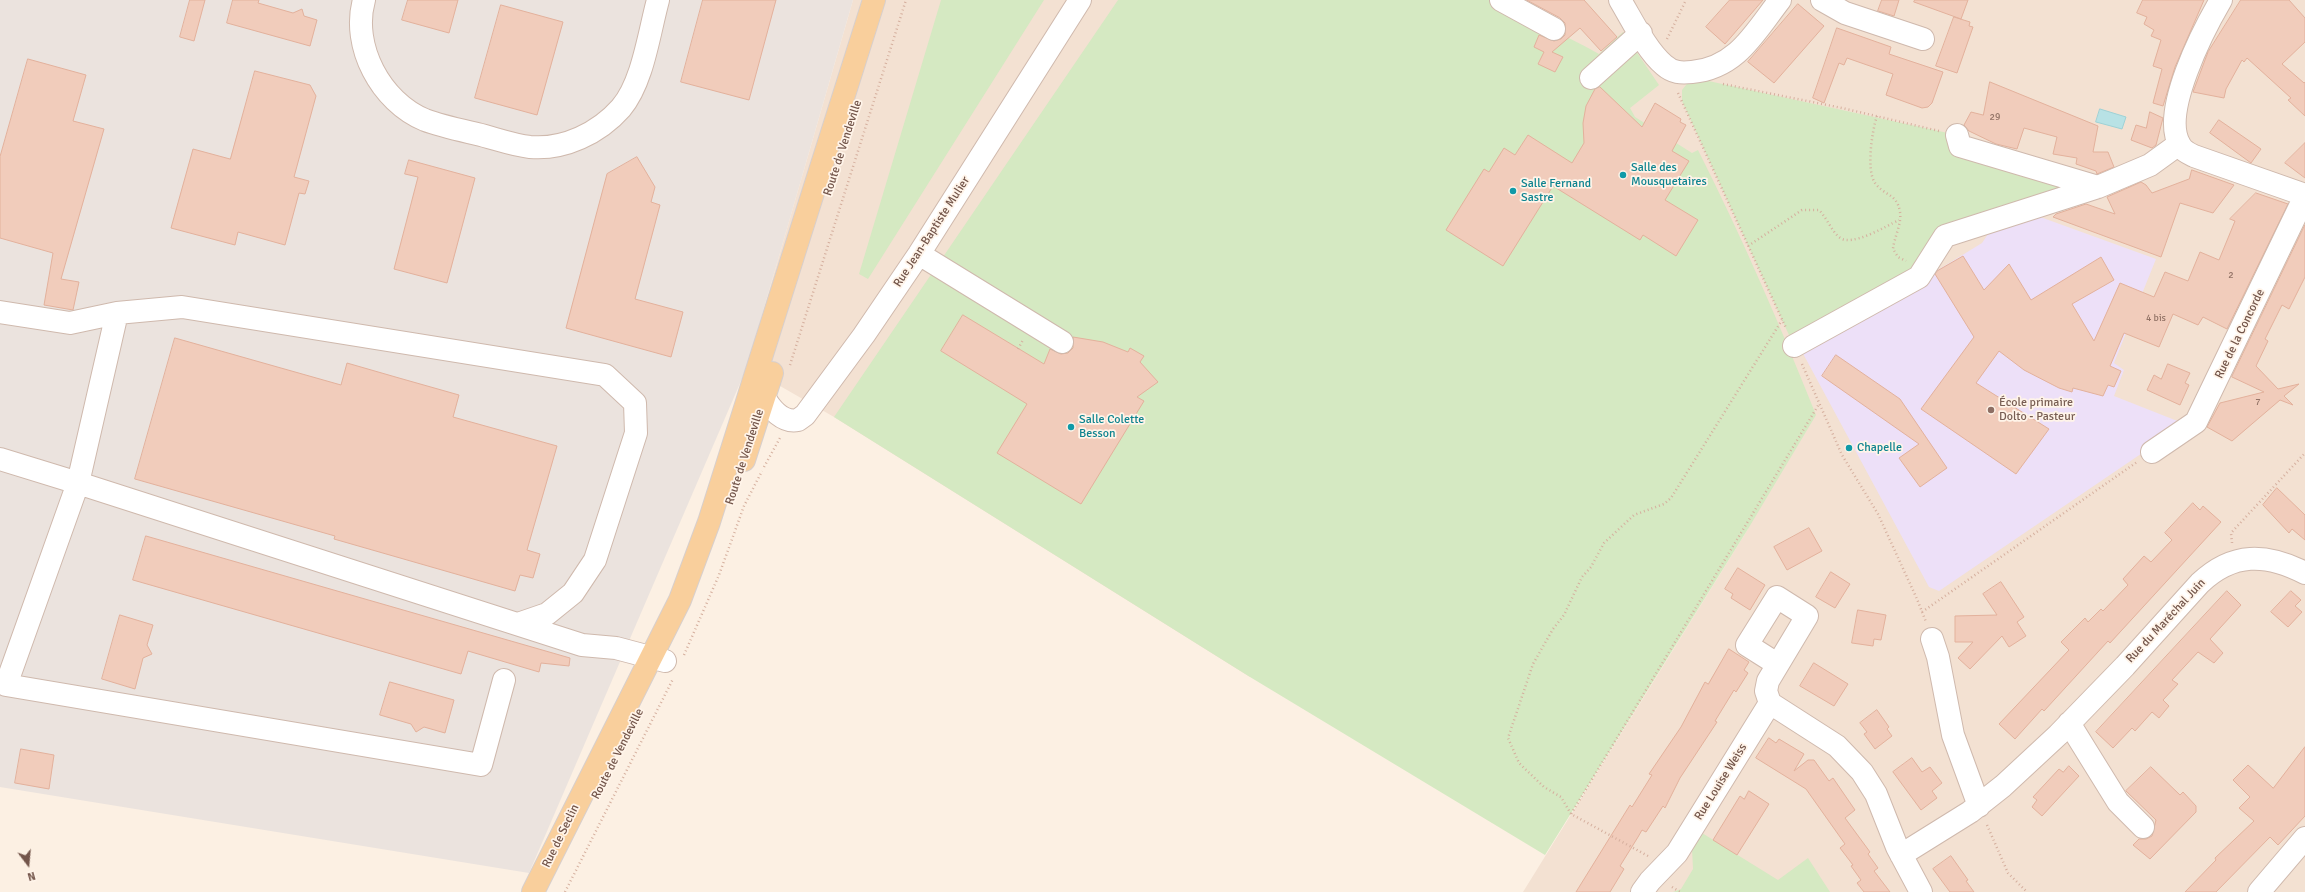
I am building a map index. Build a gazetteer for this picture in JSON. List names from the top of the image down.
{
  "streets": {
    "main road": ["Route de Vendeville", "Rue de Seclin"],
    "street": [
      "Rue Jean-Baptiste Mulier",
      "Rue de la Concorde",
      "Rue du Maréchal Juin",
      "Rue Louise Weiss"
    ]
  },
  "crossings": [
    ["Route de Vendeville", "Rue Jean-Baptiste Mulier"],
    ["Route de Vendeville", "Rue de Seclin"]
  ],
  "places": [
    "Salle des Mousquetaires",
    "Salle Fernand Sastre",
    "École primaire Dolto - Pasteur",
    "Salle Colette Besson",
    "Chapelle"
  ],
  "house_numbers": [
    "29",
    "2",
    "4 bis",
    "7"
  ],
  "north": "bottom"
}
